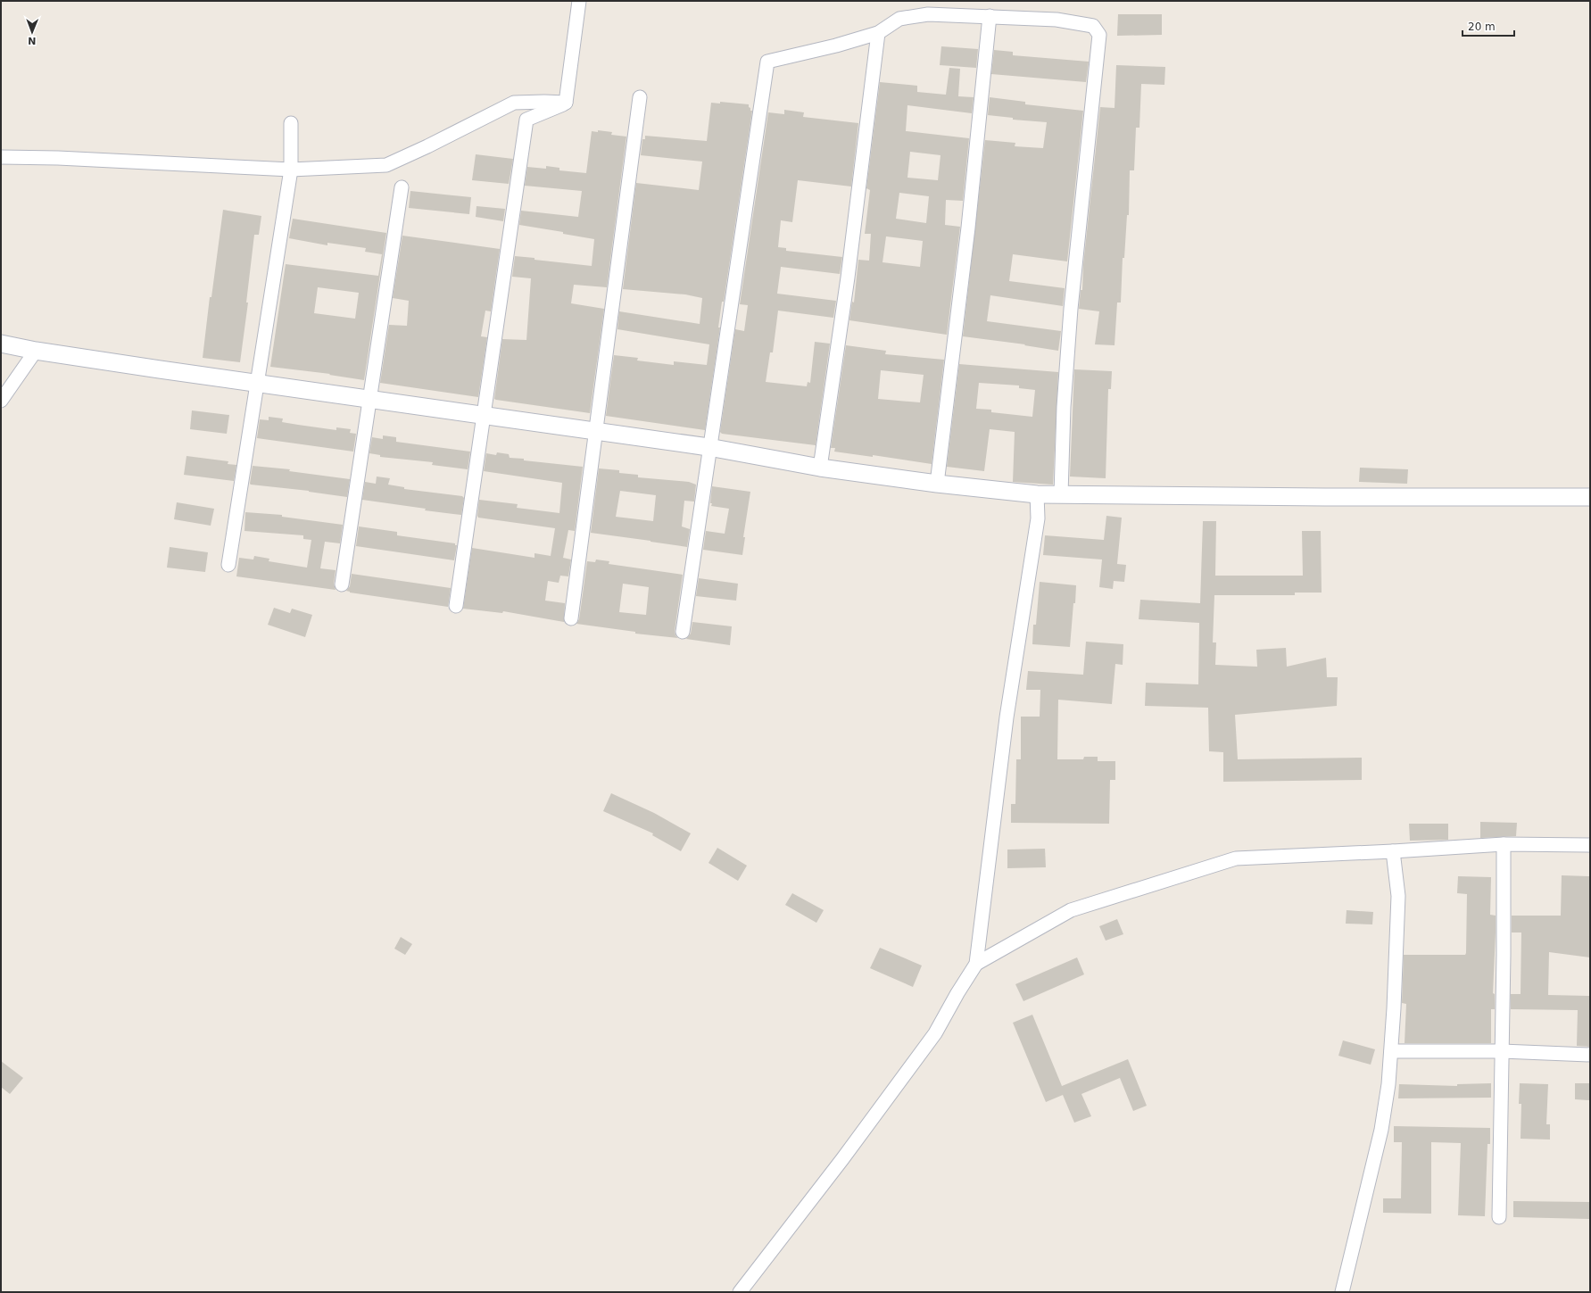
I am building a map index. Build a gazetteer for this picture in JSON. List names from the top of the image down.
{
  "scale_bar": "20 m",
  "north": "bottom"
}
